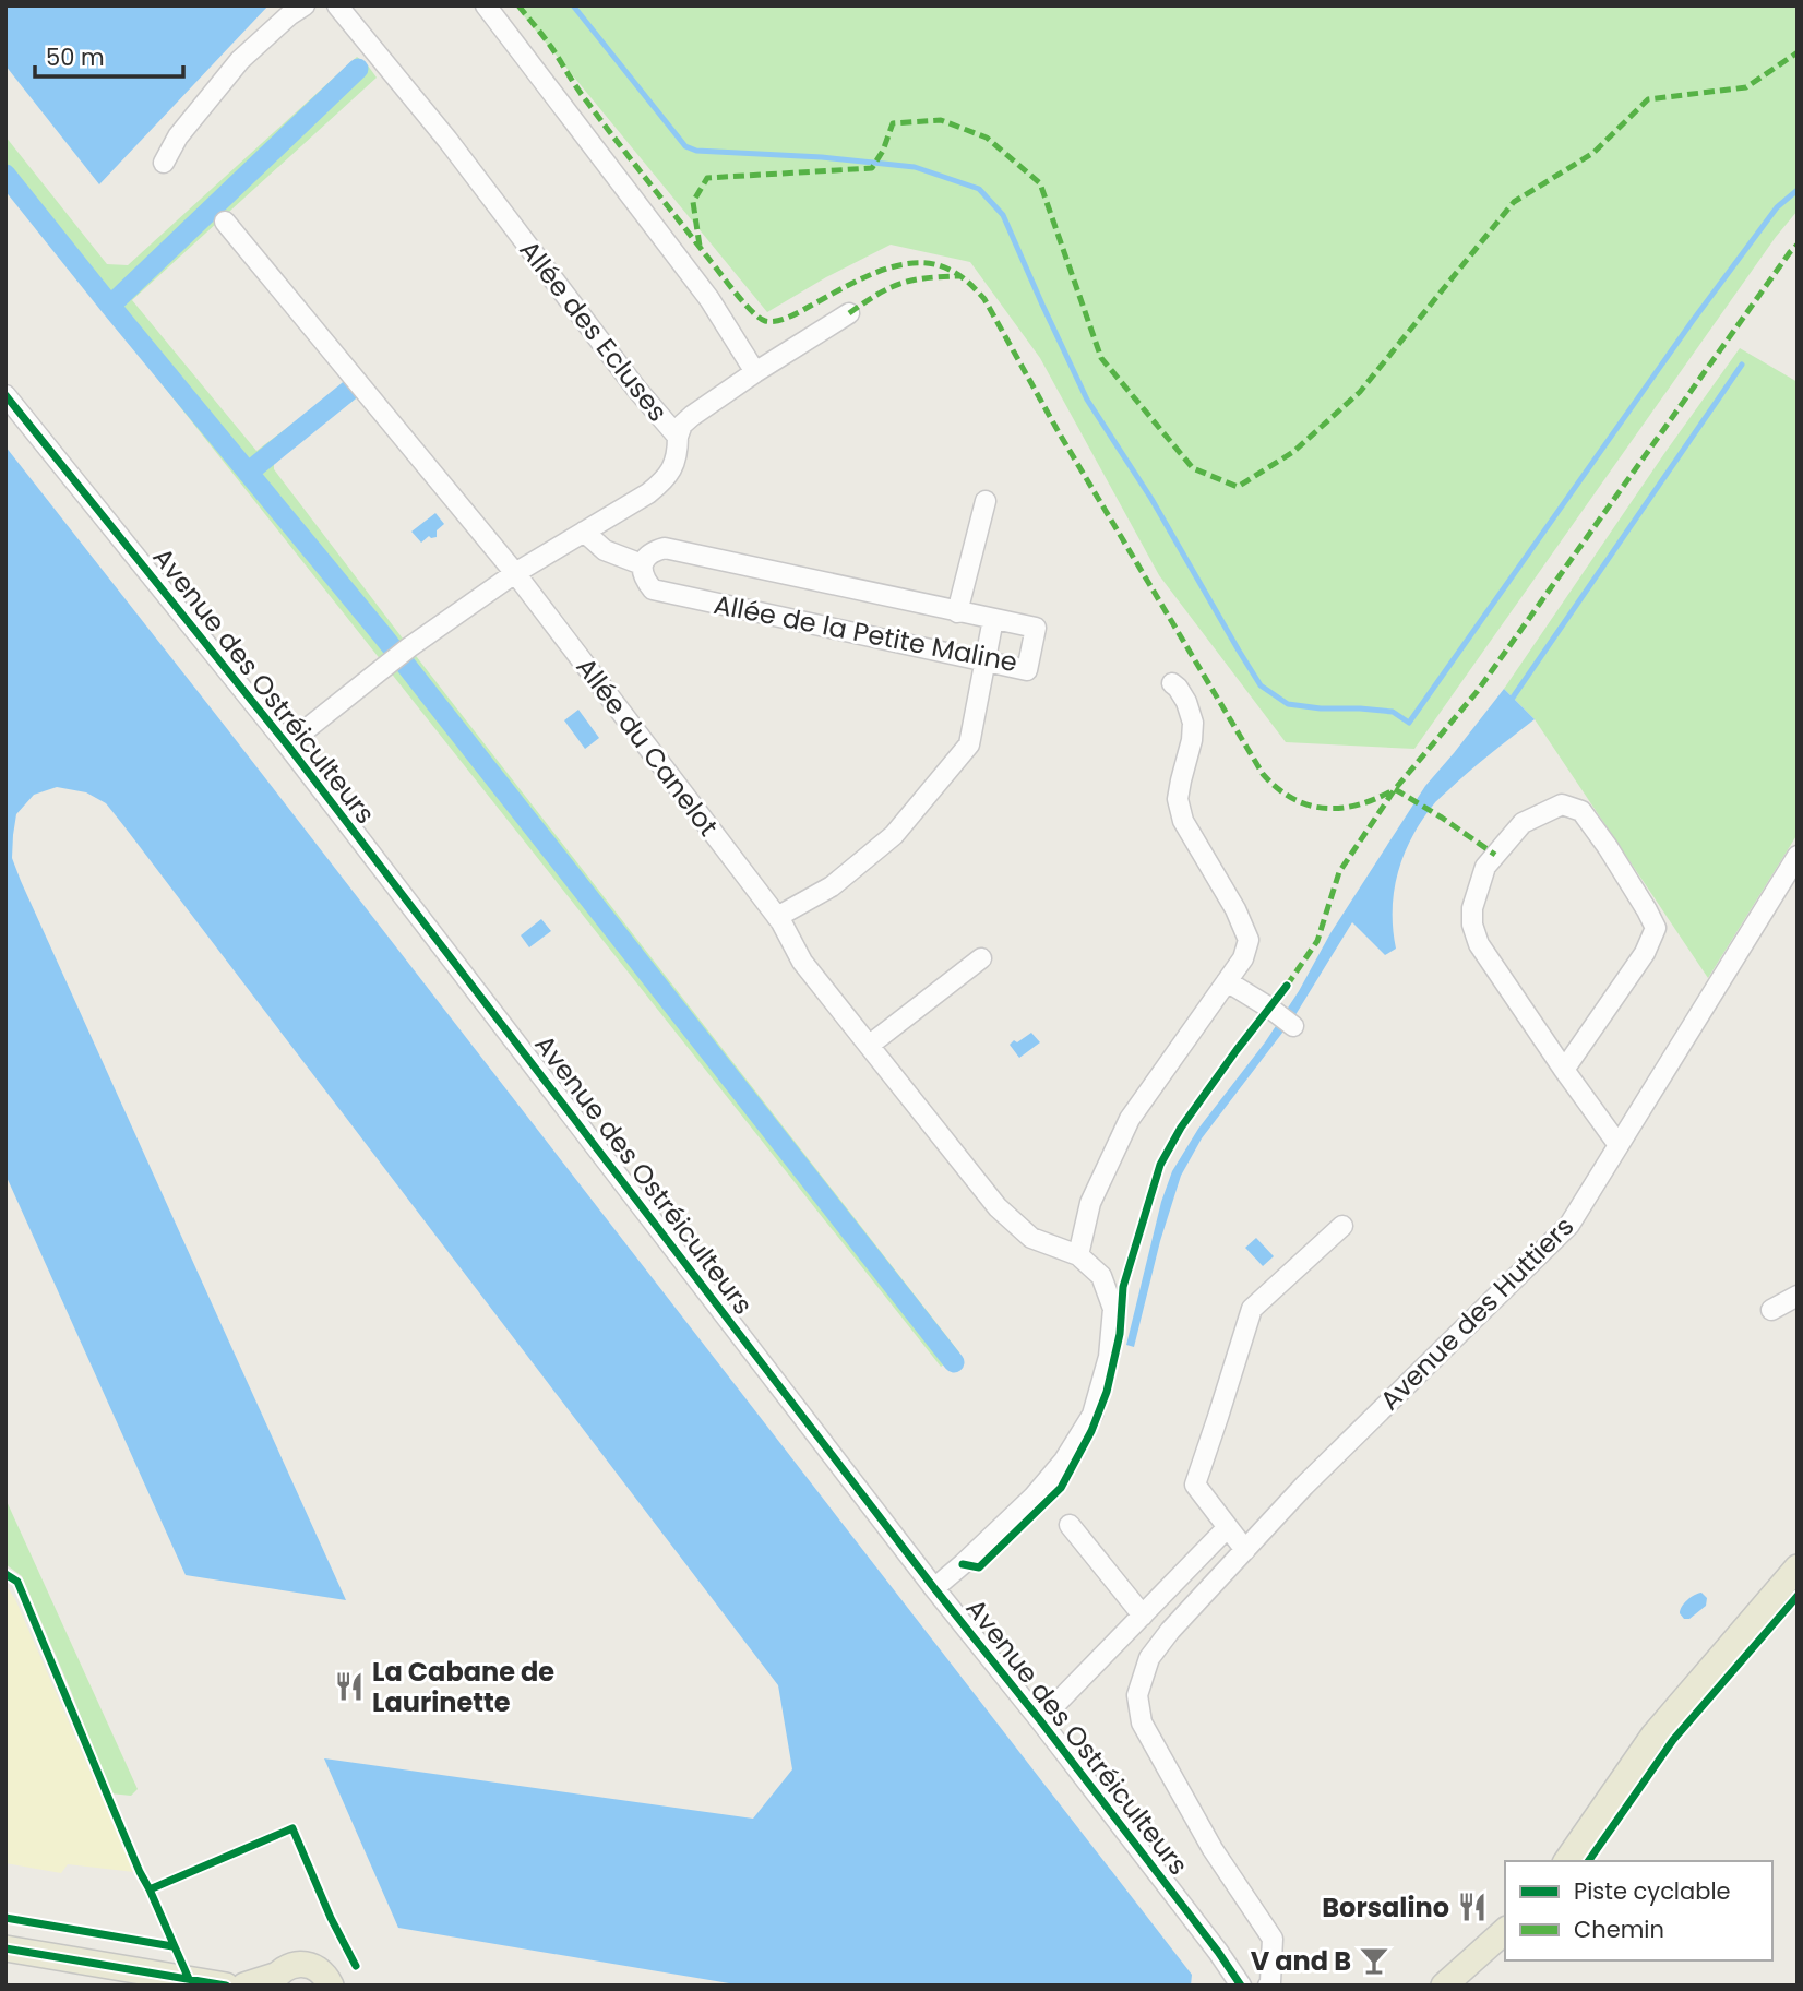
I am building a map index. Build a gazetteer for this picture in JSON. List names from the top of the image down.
{
  "streets": {
    "street": [
      "Allée des Ecluses",
      "Allée de la Petite Maline",
      "Avenue des Ostréiculteurs",
      "Allée du Canelot",
      "Avenue des Huttiers"
    ]
  },
  "crossings": [
    ["Allée des Ecluses", "Avenue des Ostréiculteurs"],
    ["Allée des Ecluses", "Allée du Canelot"]
  ],
  "places": {
    "restaurant": ["La Cabane de Laurinette", "Borsalino"],
    "bar": ["V and B"]
  },
  "legend": ["Piste cyclable", "Chemin"],
  "scale_bar": "50 m"
}
